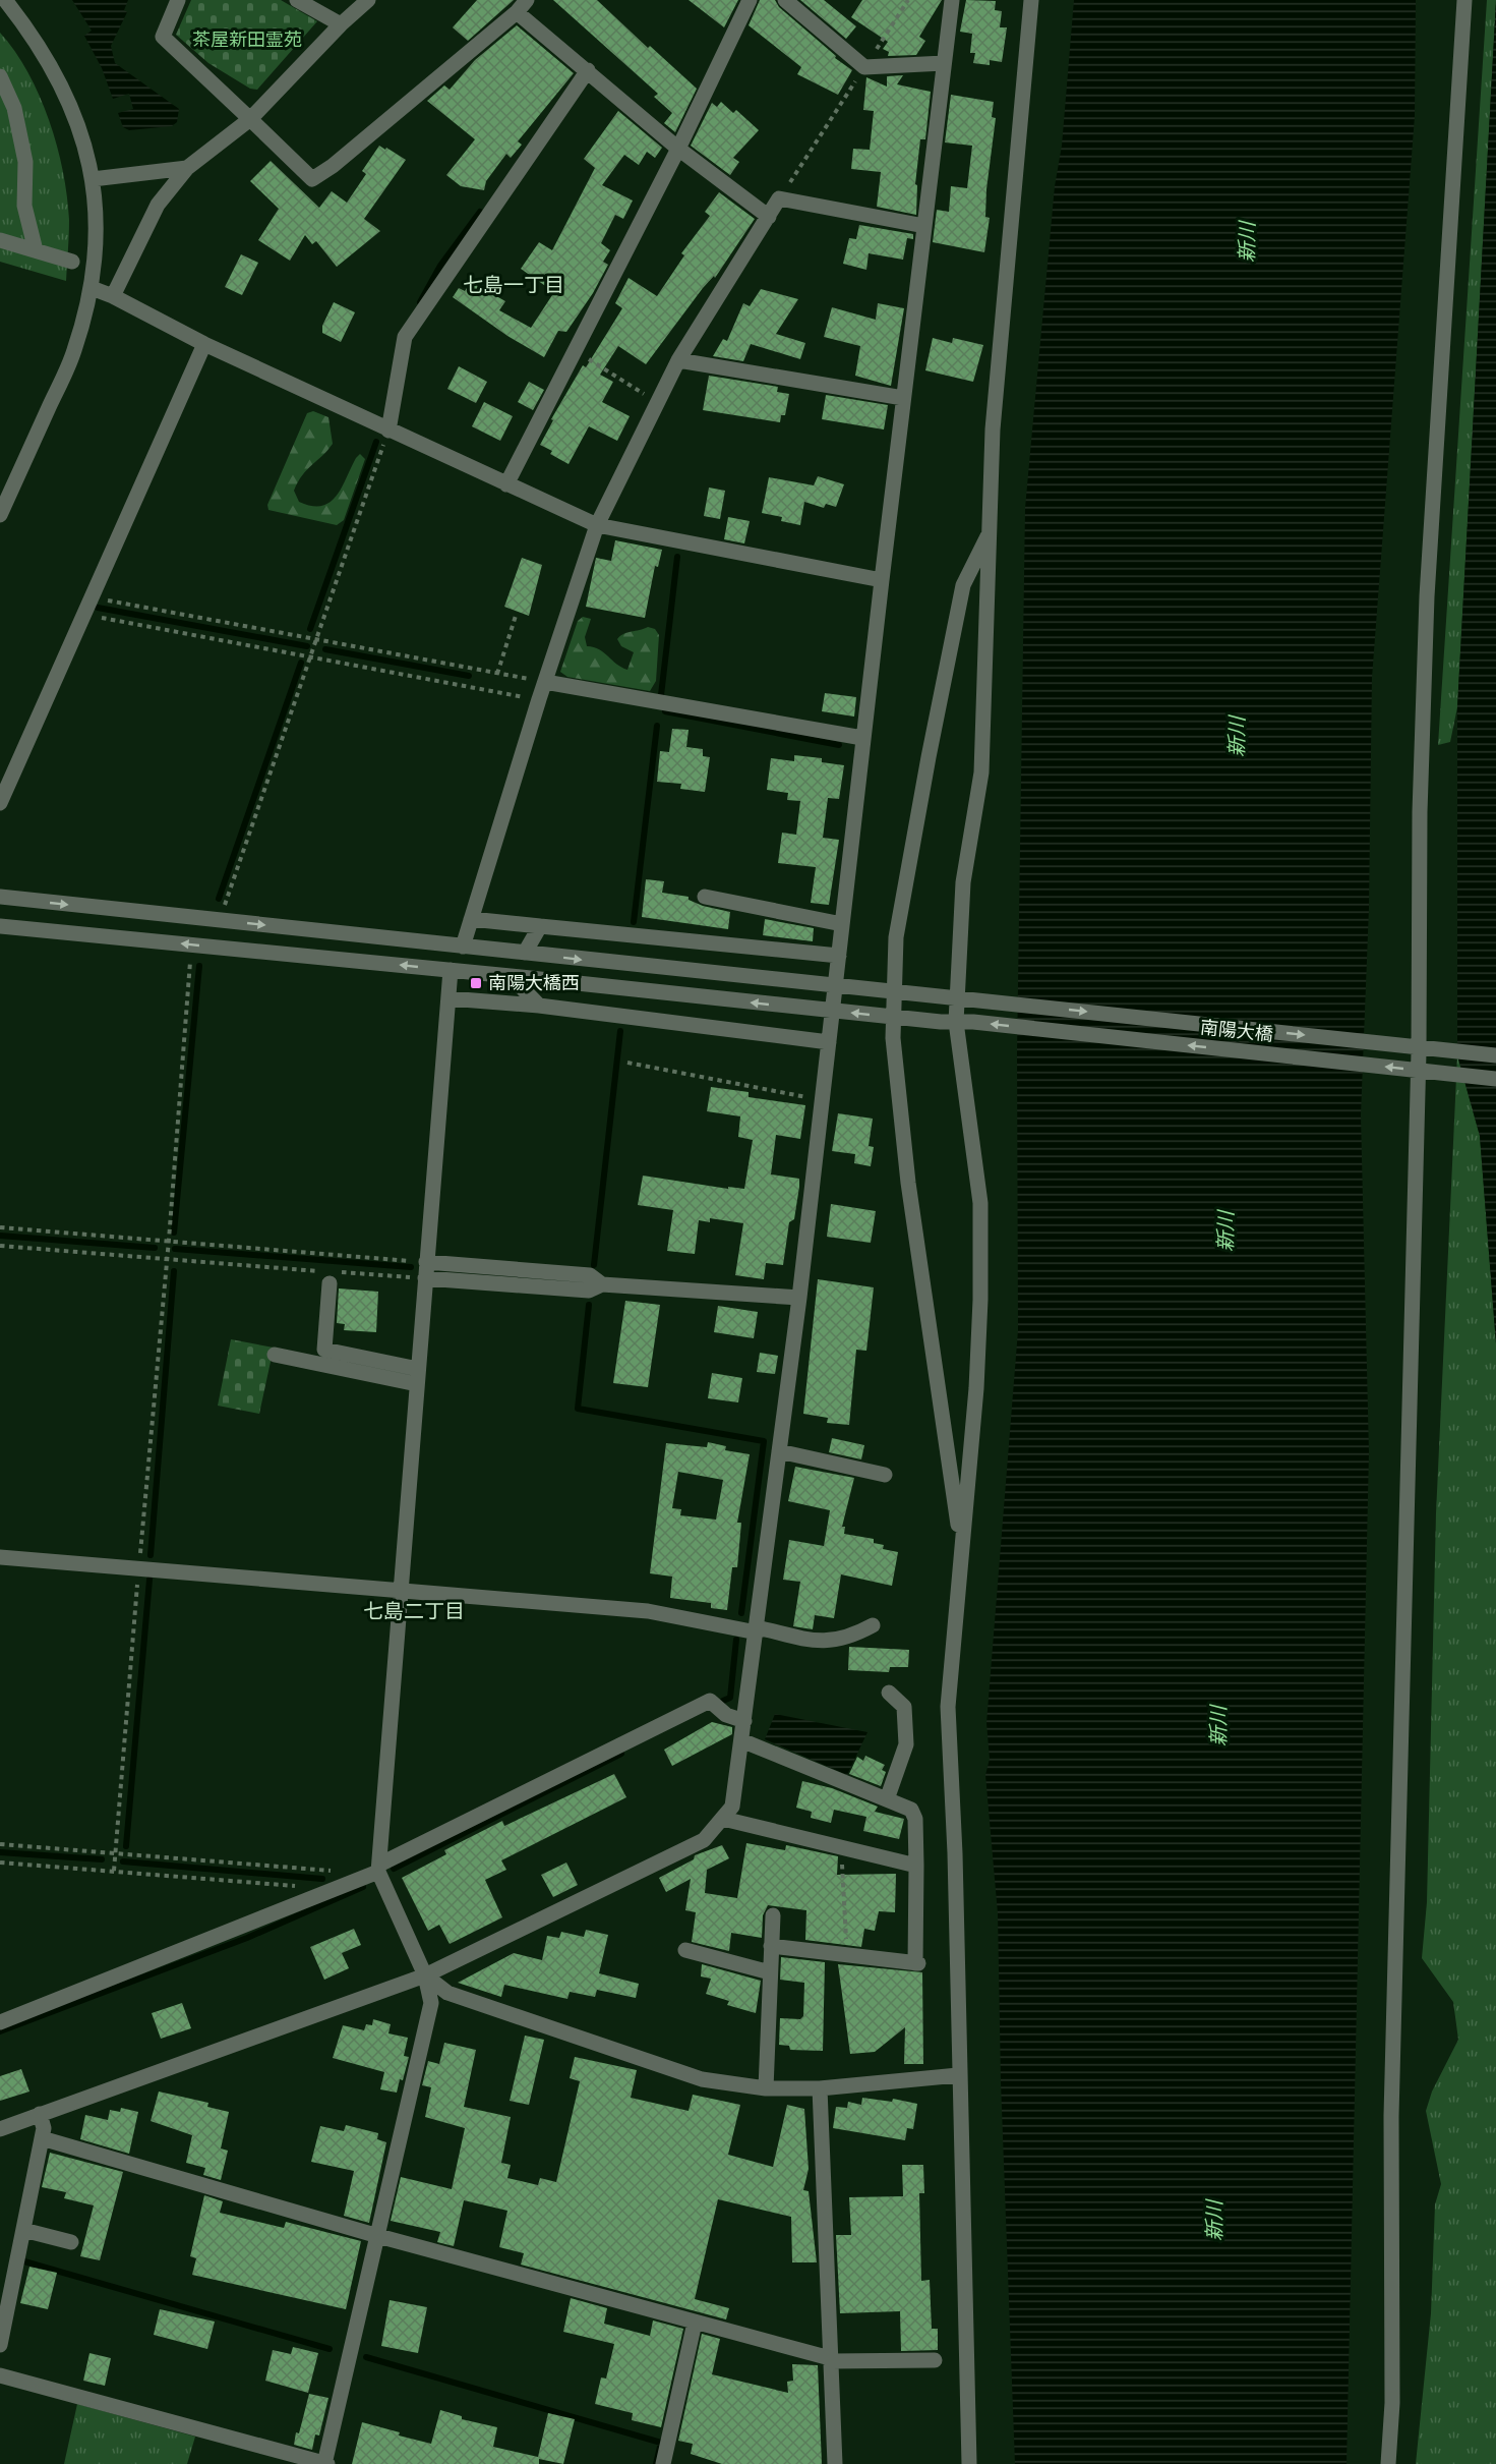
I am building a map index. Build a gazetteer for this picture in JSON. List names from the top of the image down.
{
  "streets": {
    "street": ["南陽大橋"]
  },
  "districts": ["七島一丁目", "七島二丁目"],
  "water": ["新川"],
  "parks": ["茶屋新田霊苑"],
  "places": {
    "transit": ["南陽大橋西"]
  }
}
